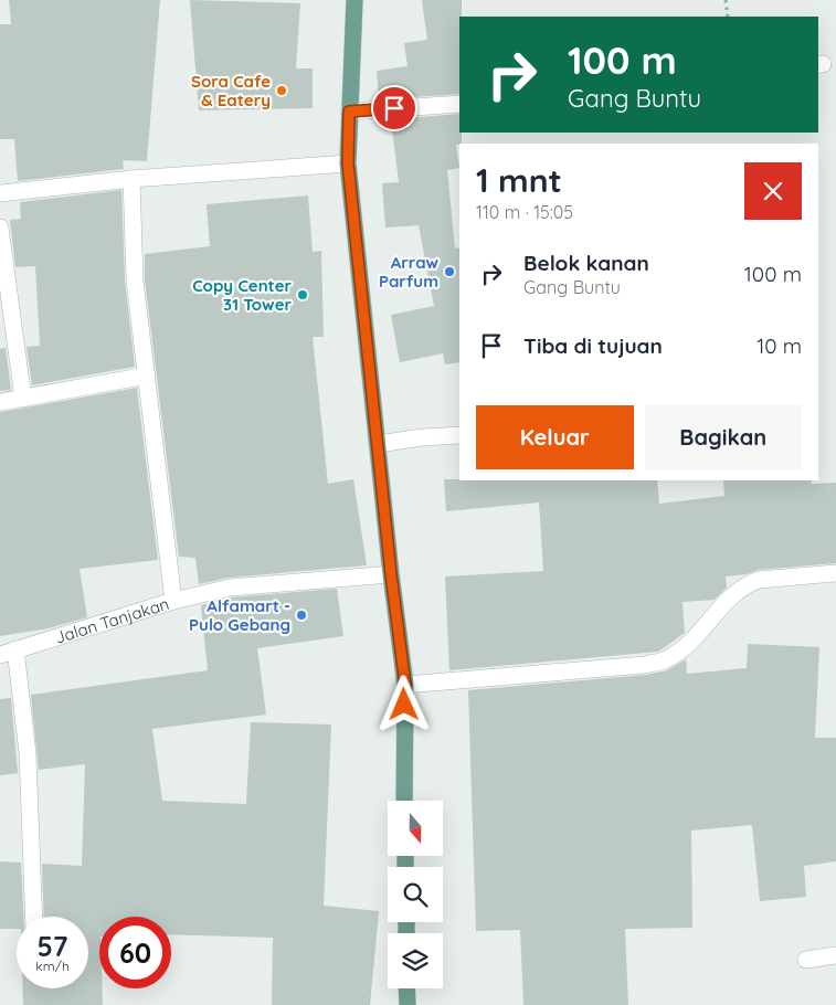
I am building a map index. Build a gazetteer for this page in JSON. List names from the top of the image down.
{
  "streets": {
    "street": ["Jalan Tanjakan"]
  },
  "places": [
    "Sora Cafe & Eatery",
    "Arraw Parfum",
    "Copy Center 31 Tower",
    "Alfamart - Pulo Gebang"
  ],
  "north": "bottom",
  "page": {
    "turn": ["100 m", "Gang Buntu"],
    "heading": ["1 mnt", "110 m · 15:05"],
    "list": [
      {
        "name": "Belok kanan",
        "note": "Gang Buntu",
        "value": "100 m"
      },
      {
        "name": "Tiba di tujuan",
        "value": "10 m"
      }
    ],
    "buttons": ["Keluar", "Bagikan"],
    "speed": "57 km/h",
    "limit": "60"
  }
}
